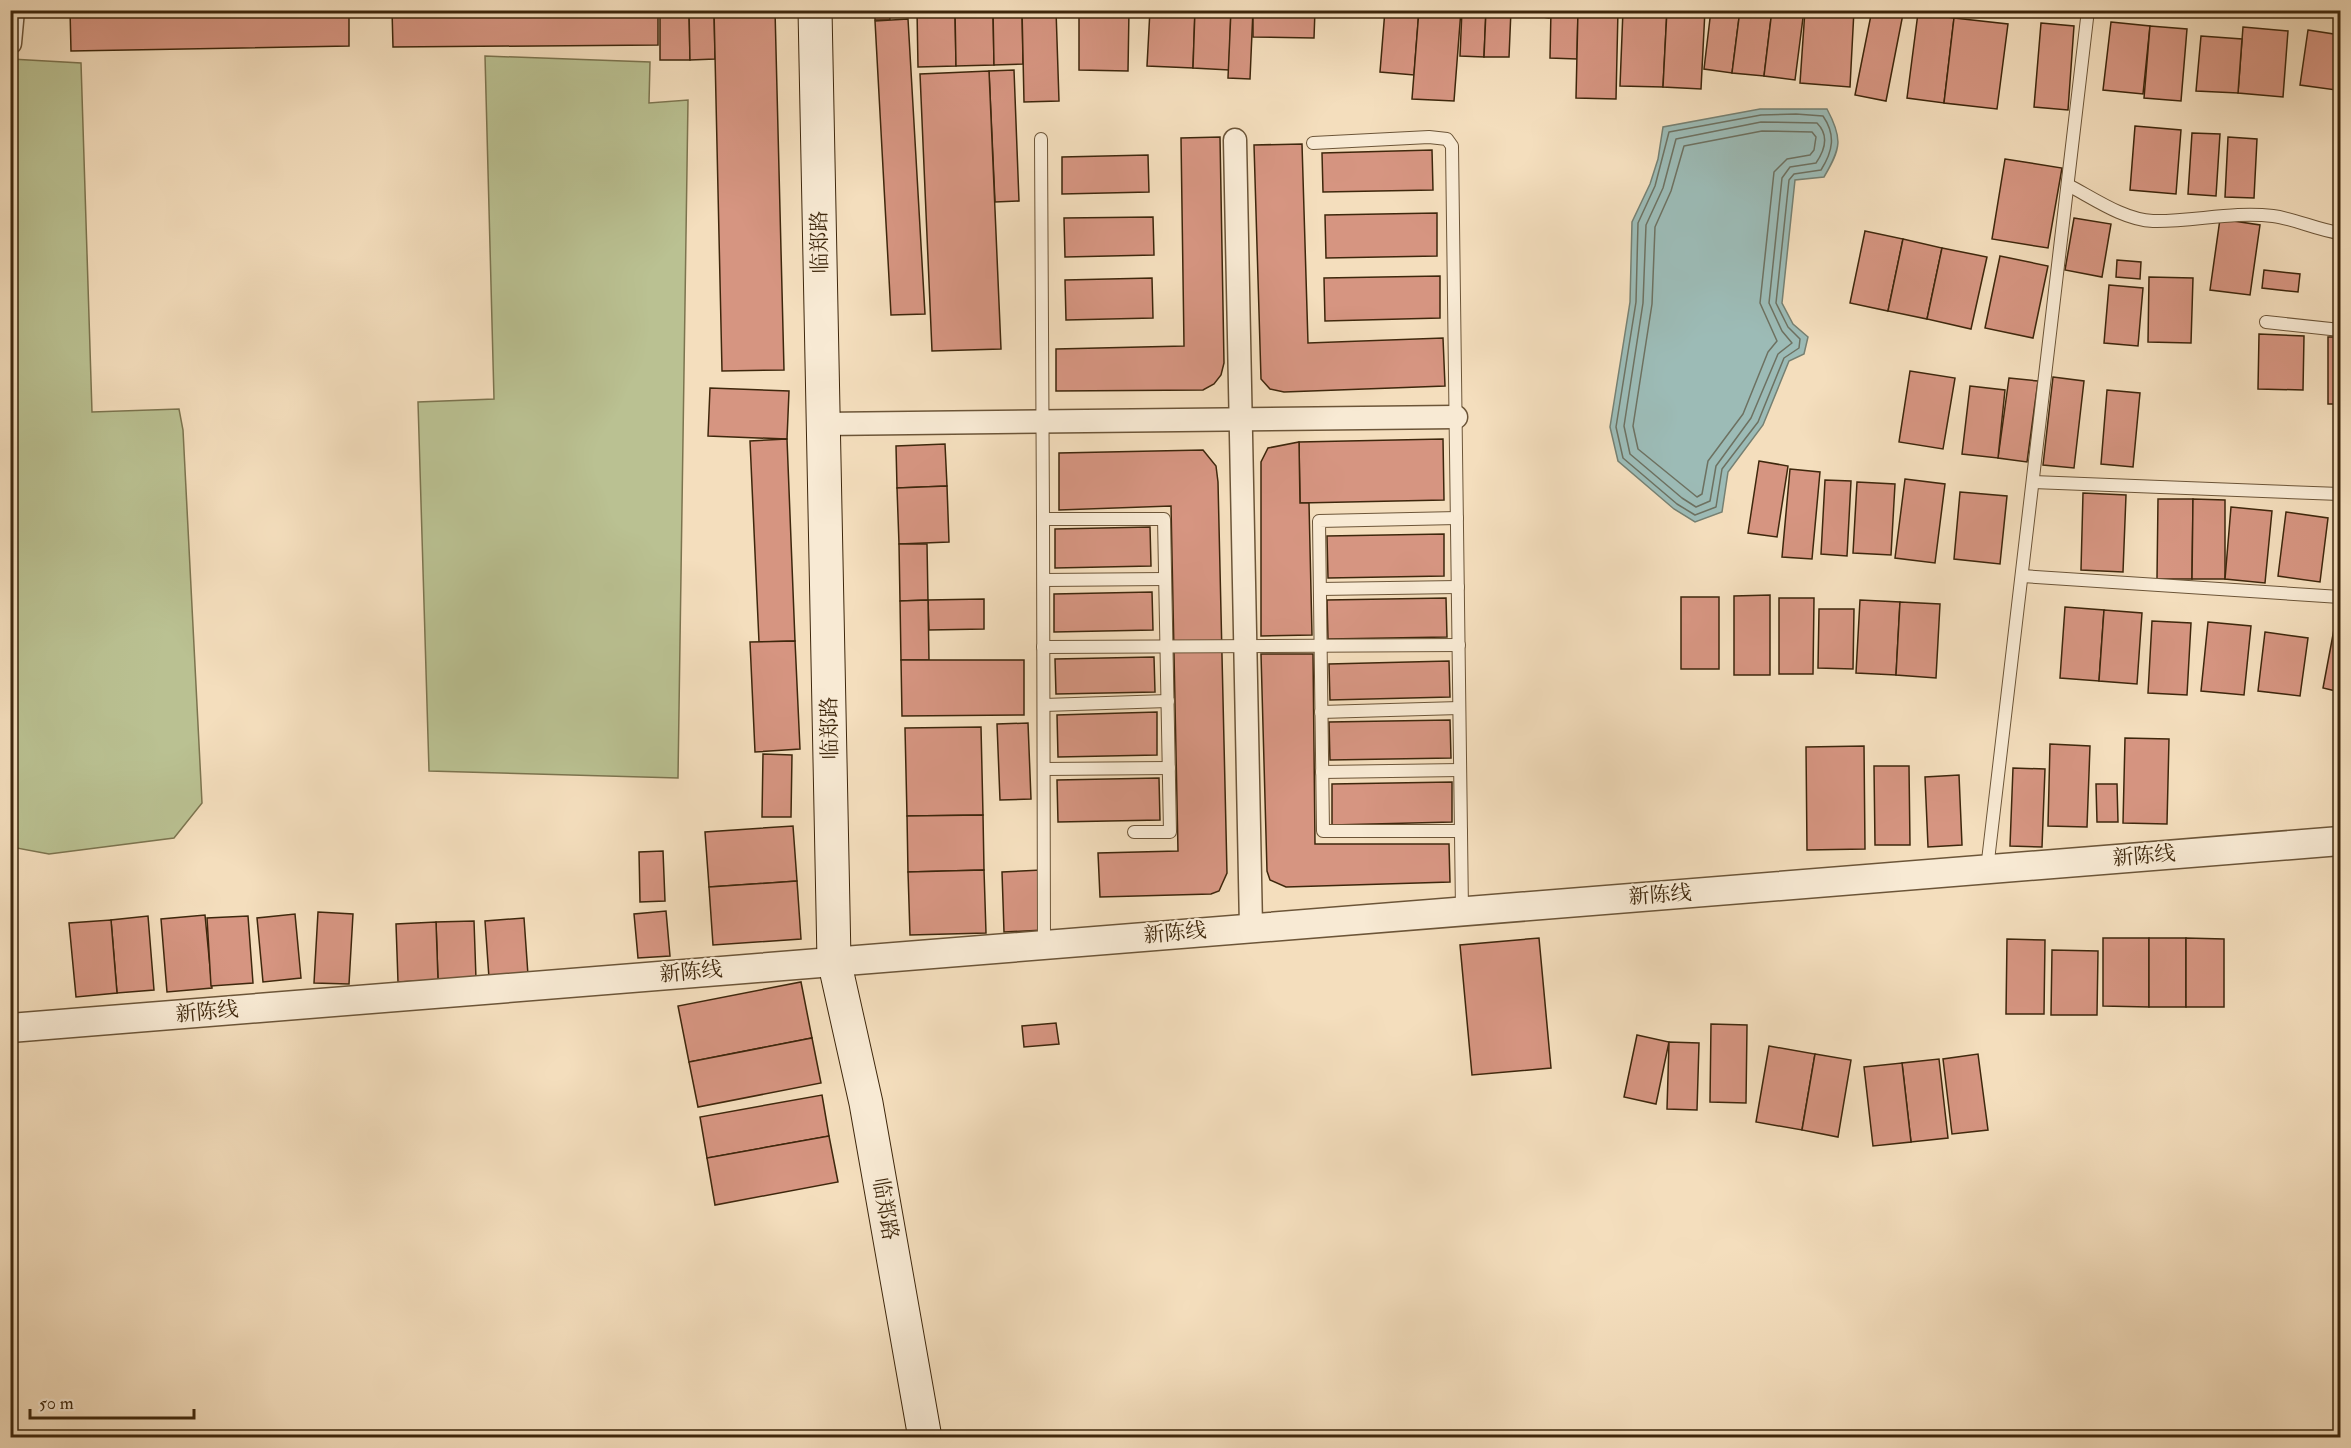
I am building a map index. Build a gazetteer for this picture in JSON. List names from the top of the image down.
{
  "streets": {
    "main road": ["临郑路"],
    "street": ["新陈线"]
  },
  "crossings": [
    ["临郑路", "新陈线"]
  ],
  "scale_bar": "50 m"
}
